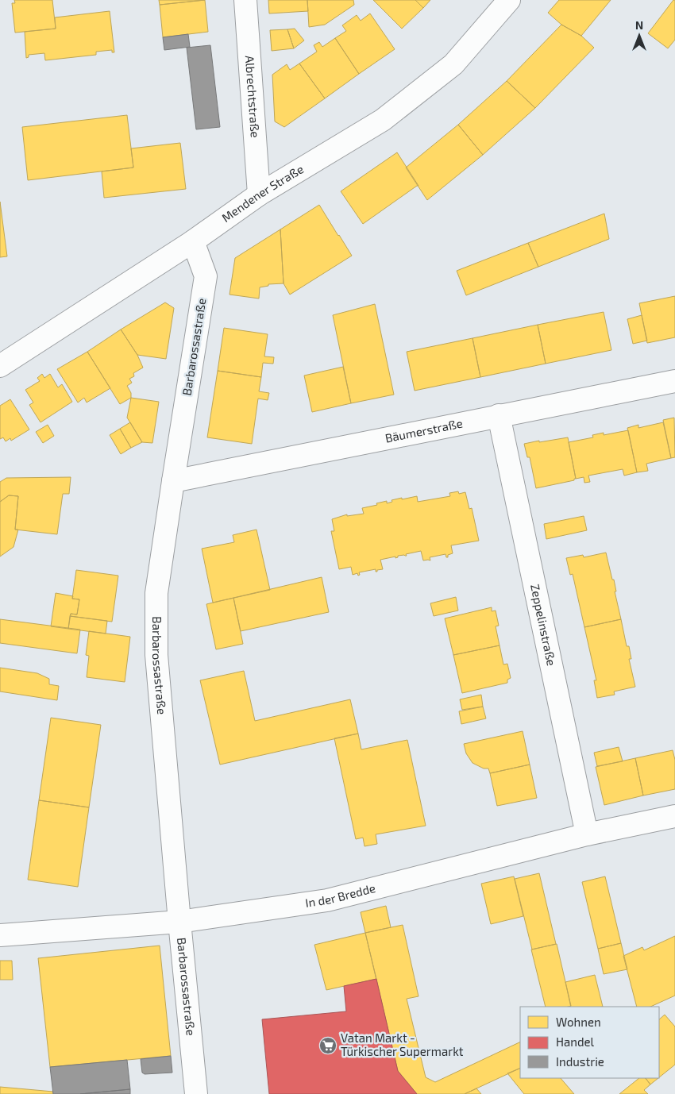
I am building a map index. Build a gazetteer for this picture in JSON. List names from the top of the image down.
{
  "streets": {
    "street": [
      "Albrechtstraße",
      "Mendener Straße",
      "Barbarossastraße",
      "Bäumerstraße",
      "Zeppelinstraße",
      "In der Bredde"
    ]
  },
  "crossings": [
    ["Albrechtstraße", "Mendener Straße"],
    ["Mendener Straße", "Barbarossastraße"],
    ["Barbarossastraße", "Bäumerstraße"],
    ["Barbarossastraße", "In der Bredde"],
    ["Bäumerstraße", "Zeppelinstraße"],
    ["Zeppelinstraße", "In der Bredde"]
  ],
  "places": {
    "supermarket": ["Vatan Markt - Türkischer Supermarkt"]
  },
  "legend": ["Wohnen", "Handel", "Industrie"],
  "north": "top"
}
